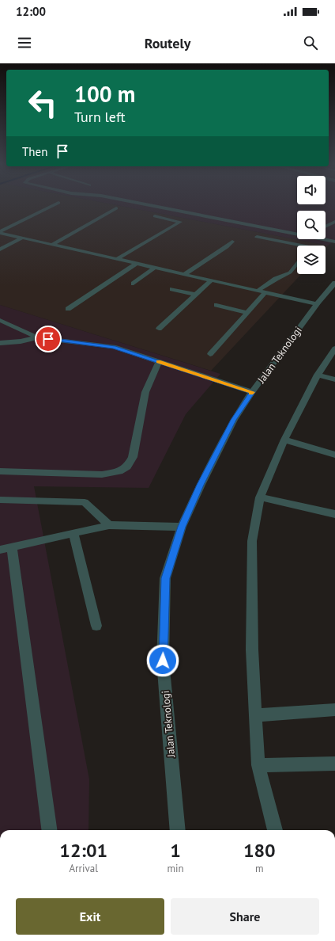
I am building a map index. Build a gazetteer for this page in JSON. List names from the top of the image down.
{
  "streets": {
    "street": ["Jalan Teknologi"]
  },
  "page": {
    "status": "12:00",
    "header": "Routely",
    "turn": ["100 m", "Turn left"],
    "then": "Then",
    "eta": [
      "12:01",
      "Arrival",
      "1",
      "min",
      "180",
      "m"
    ],
    "buttons": ["Exit", "Share"]
  }
}
